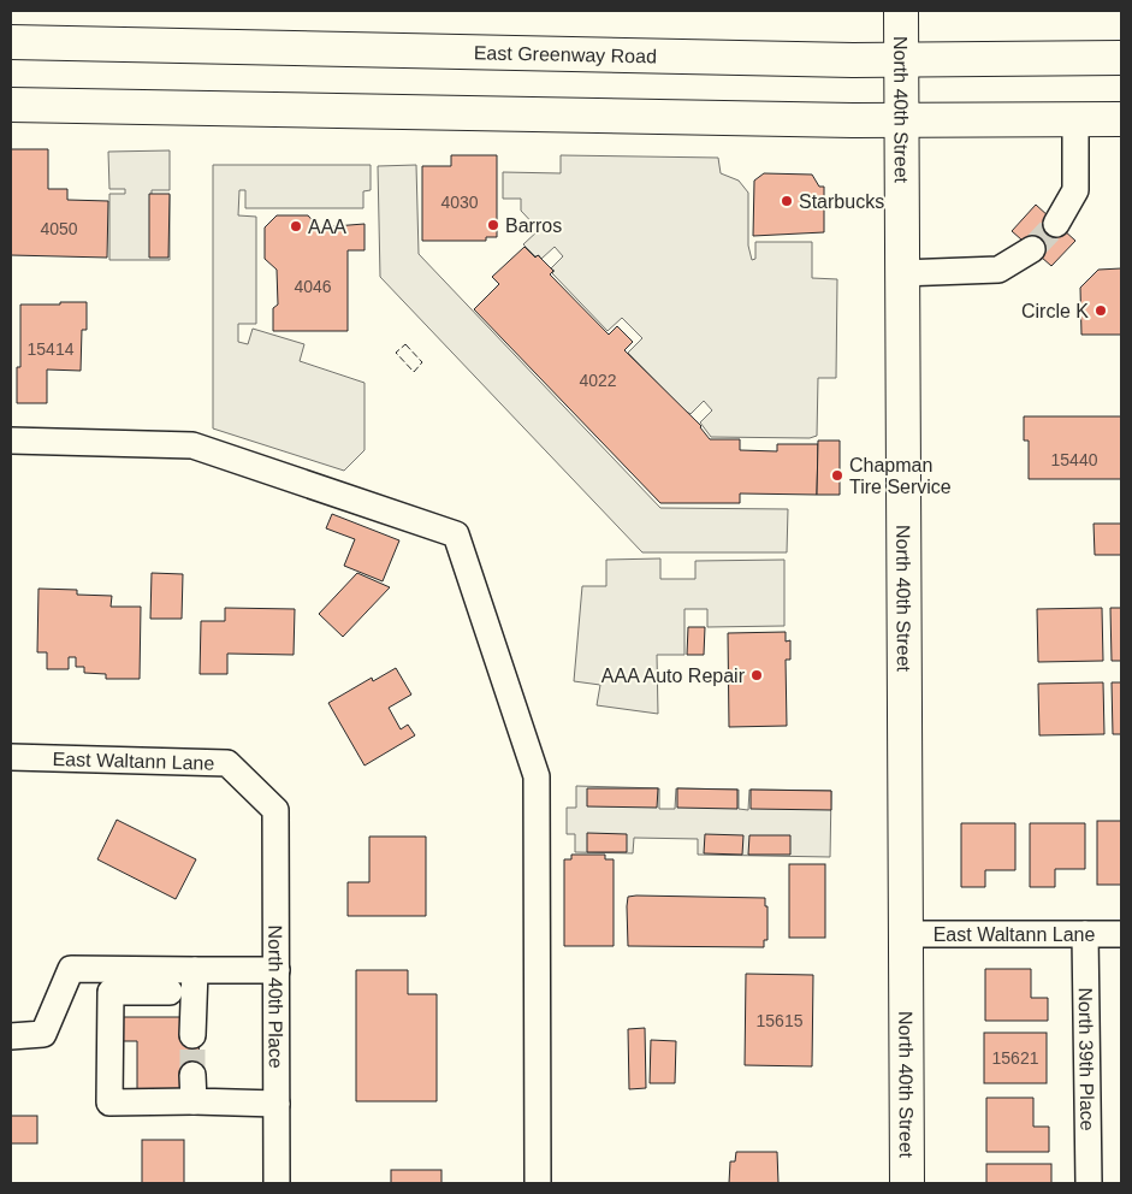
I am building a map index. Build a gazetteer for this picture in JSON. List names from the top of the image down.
{
  "streets": {
    "main road": ["East Greenway Road", "North 40th Street"],
    "street": ["East Waltann Lane", "North 40th Place", "North 39th Place"]
  },
  "crossings": [
    ["East Greenway Road", "North 40th Street"],
    ["North 40th Street", "East Waltann Lane"],
    ["East Waltann Lane", "North 40th Place"],
    ["East Waltann Lane", "North 39th Place"]
  ],
  "places": [
    "Starbucks",
    "Barros",
    "AAA",
    "Circle K",
    "Chapman Tire Service",
    "AAA Auto Repair"
  ],
  "house_numbers": [
    "4030",
    "4050",
    "4046",
    "15414",
    "4022",
    "15440",
    "15615",
    "15621"
  ]
}
